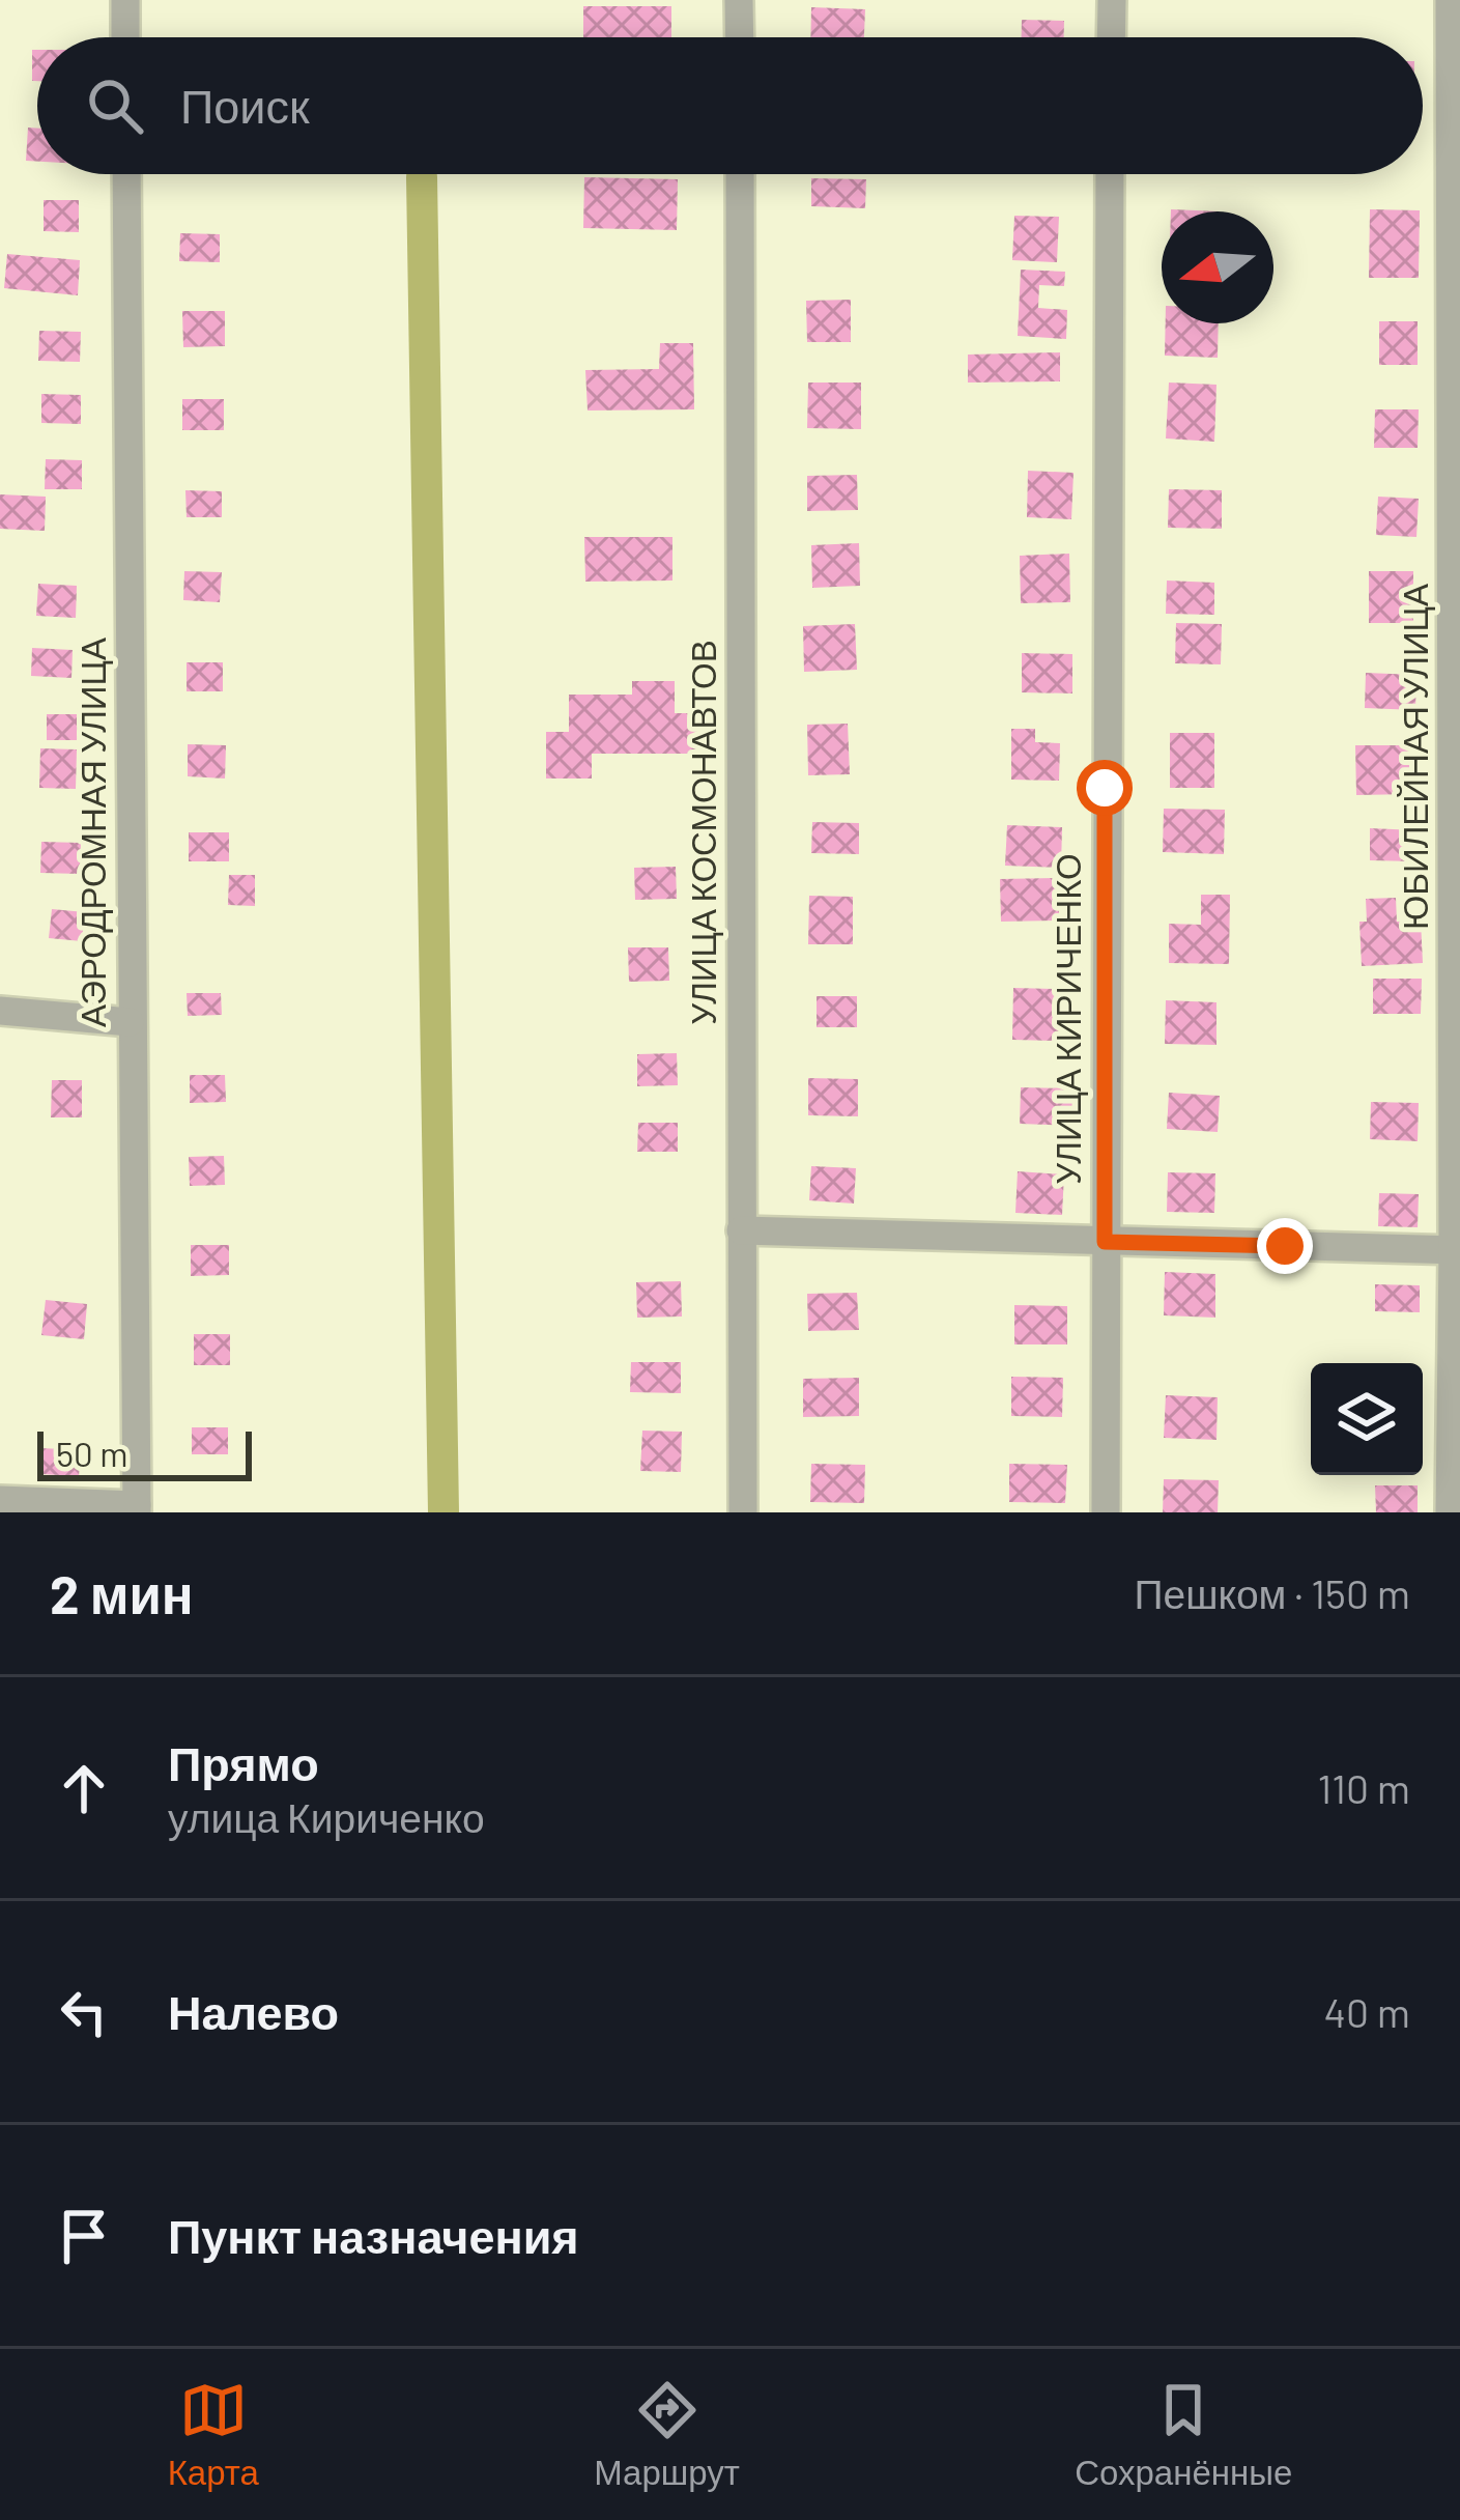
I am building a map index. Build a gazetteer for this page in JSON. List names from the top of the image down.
{
  "streets": {
    "street": [
      "ЮБИЛЕЙНАЯ УЛИЦА",
      "АЭРОДРОМНАЯ УЛИЦА",
      "УЛИЦА КОСМОНАВТОВ",
      "УЛИЦА КИРИЧЕНКО"
    ]
  },
  "scale_bar": "50 m",
  "north": "left",
  "page": {
    "search": "Поиск",
    "scale": "50 m",
    "heading": ["2 мин", "Пешком · 150 m"],
    "list": [
      ["Прямо", "улица Кириченко", "110 m"],
      ["Налево", "40 m"],
      "Пункт назначения"
    ],
    "nav": ["Карта", "Маршрут", "Сохранённые"]
  }
}
